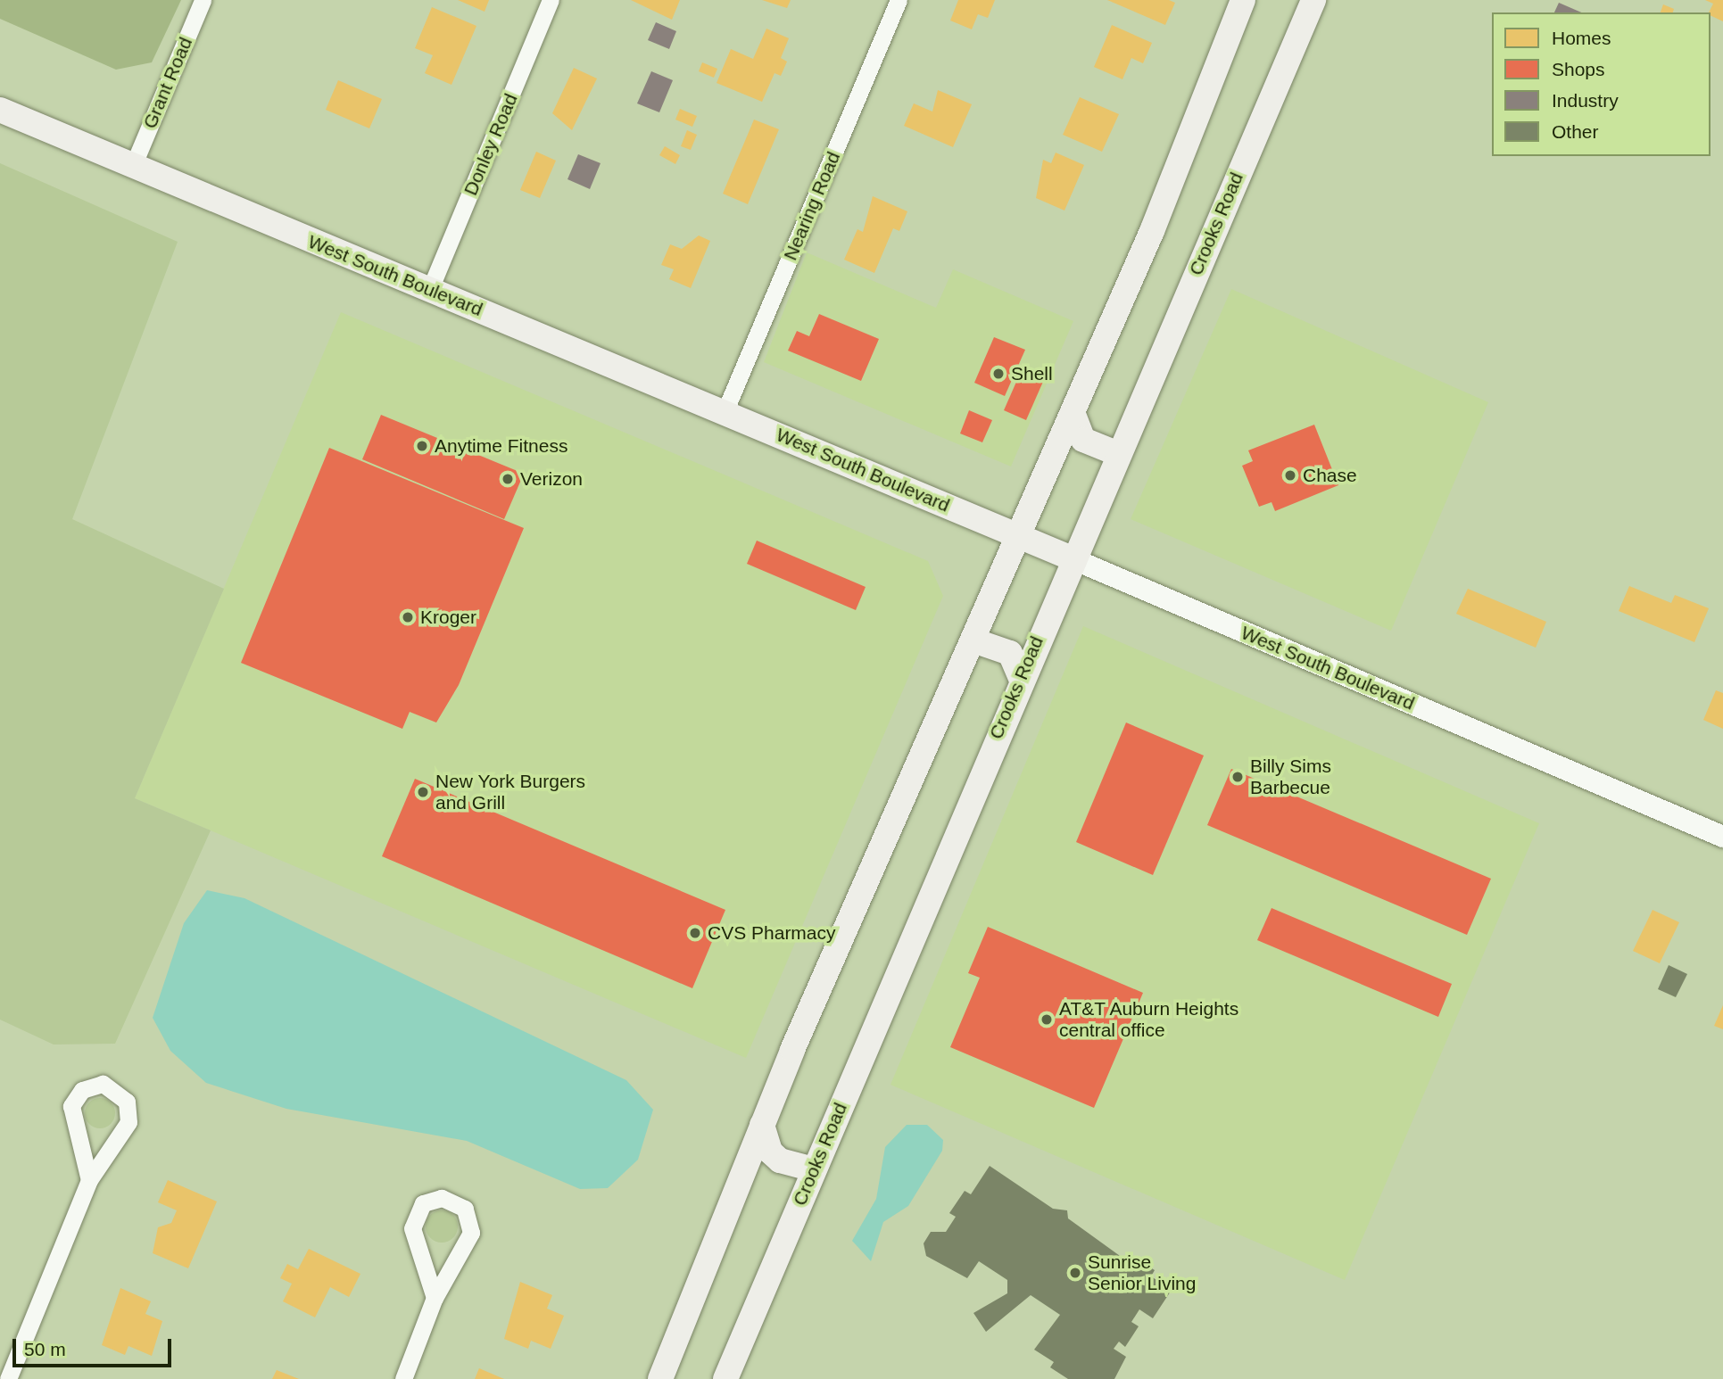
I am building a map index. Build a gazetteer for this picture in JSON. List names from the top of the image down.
{
  "streets": {
    "main road": ["Crooks Road", "West South Boulevard"],
    "street": ["Grant Road", "Donley Road", "Nearing Road"]
  },
  "crossings": [
    ["Grant Road", "West South Boulevard"],
    ["Donley Road", "West South Boulevard"],
    ["Nearing Road", "West South Boulevard"],
    ["Crooks Road", "West South Boulevard"]
  ],
  "places": [
    "Shell",
    "Anytime Fitness",
    "Chase",
    "Verizon",
    "Kroger",
    "Billy Sims Barbecue",
    "New York Burgers and Grill",
    "CVS Pharmacy",
    "AT&T Auburn Heights central office",
    "Sunrise Senior Living"
  ],
  "legend": [
    "Homes",
    "Shops",
    "Industry",
    "Other"
  ],
  "scale_bar": "50 m"
}
